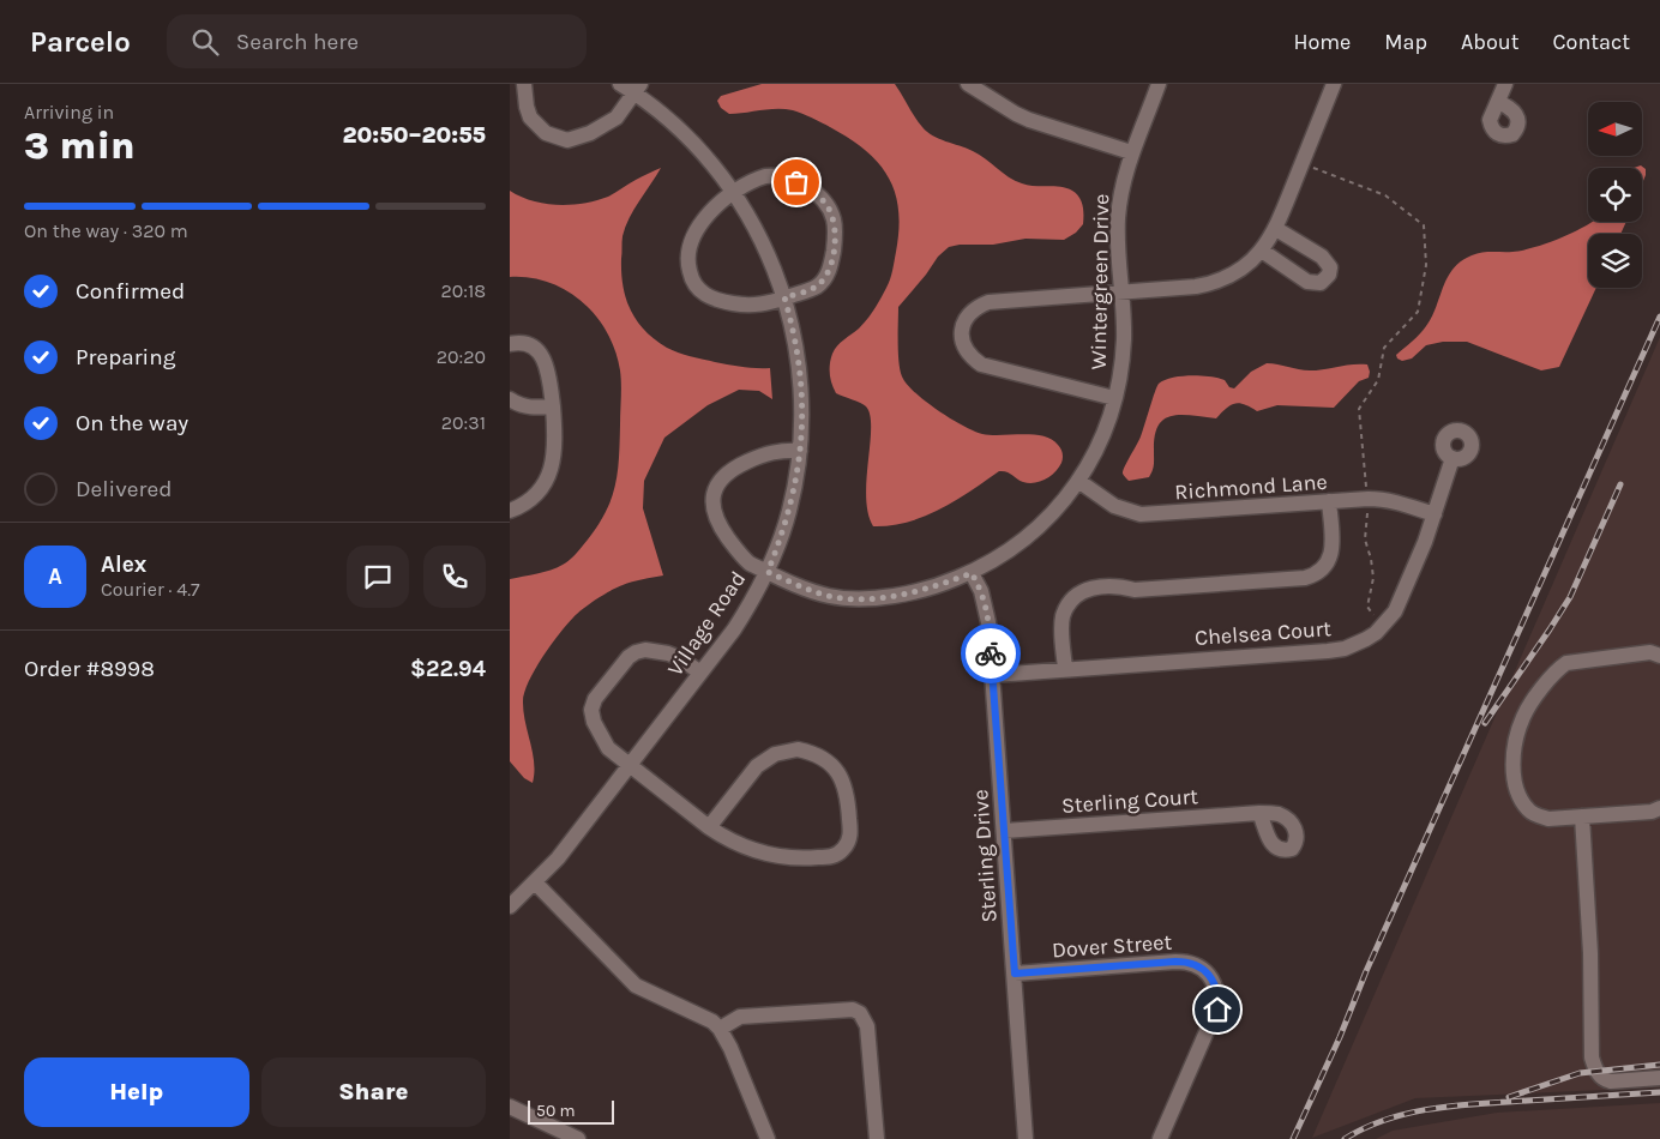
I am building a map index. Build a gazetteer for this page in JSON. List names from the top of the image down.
{
  "streets": {
    "street": [
      "Wintergreen Drive",
      "Richmond Lane",
      "Village Road",
      "Chelsea Court",
      "Sterling Court",
      "Sterling Drive",
      "Dover Street"
    ]
  },
  "crossings": [
    ["Wintergreen Drive", "Richmond Lane"],
    ["Wintergreen Drive", "Village Road"],
    ["Wintergreen Drive", "Sterling Drive"],
    ["Richmond Lane", "Chelsea Court"],
    ["Chelsea Court", "Sterling Drive"],
    ["Sterling Court", "Sterling Drive"],
    ["Sterling Drive", "Dover Street"]
  ],
  "scale_bar": "50 m",
  "north": "left",
  "page": {
    "header": "Parcelo",
    "search": "Search here",
    "nav": [
      "Home",
      "Map",
      "About",
      "Contact"
    ],
    "heading": ["3 min", "Arriving in", "20:50–20:55"],
    "panel": [
      "Alex",
      "Courier · 4.7",
      "Order #8998",
      "$22.94"
    ],
    "bar": "On the way · 320 m",
    "list": [
      ["Confirmed", "20:18"],
      ["Preparing", "20:20"],
      ["On the way", "20:31"],
      "Delivered"
    ],
    "round": "A",
    "buttons": ["Help", "Share"],
    "scale": "50 m"
  }
}
